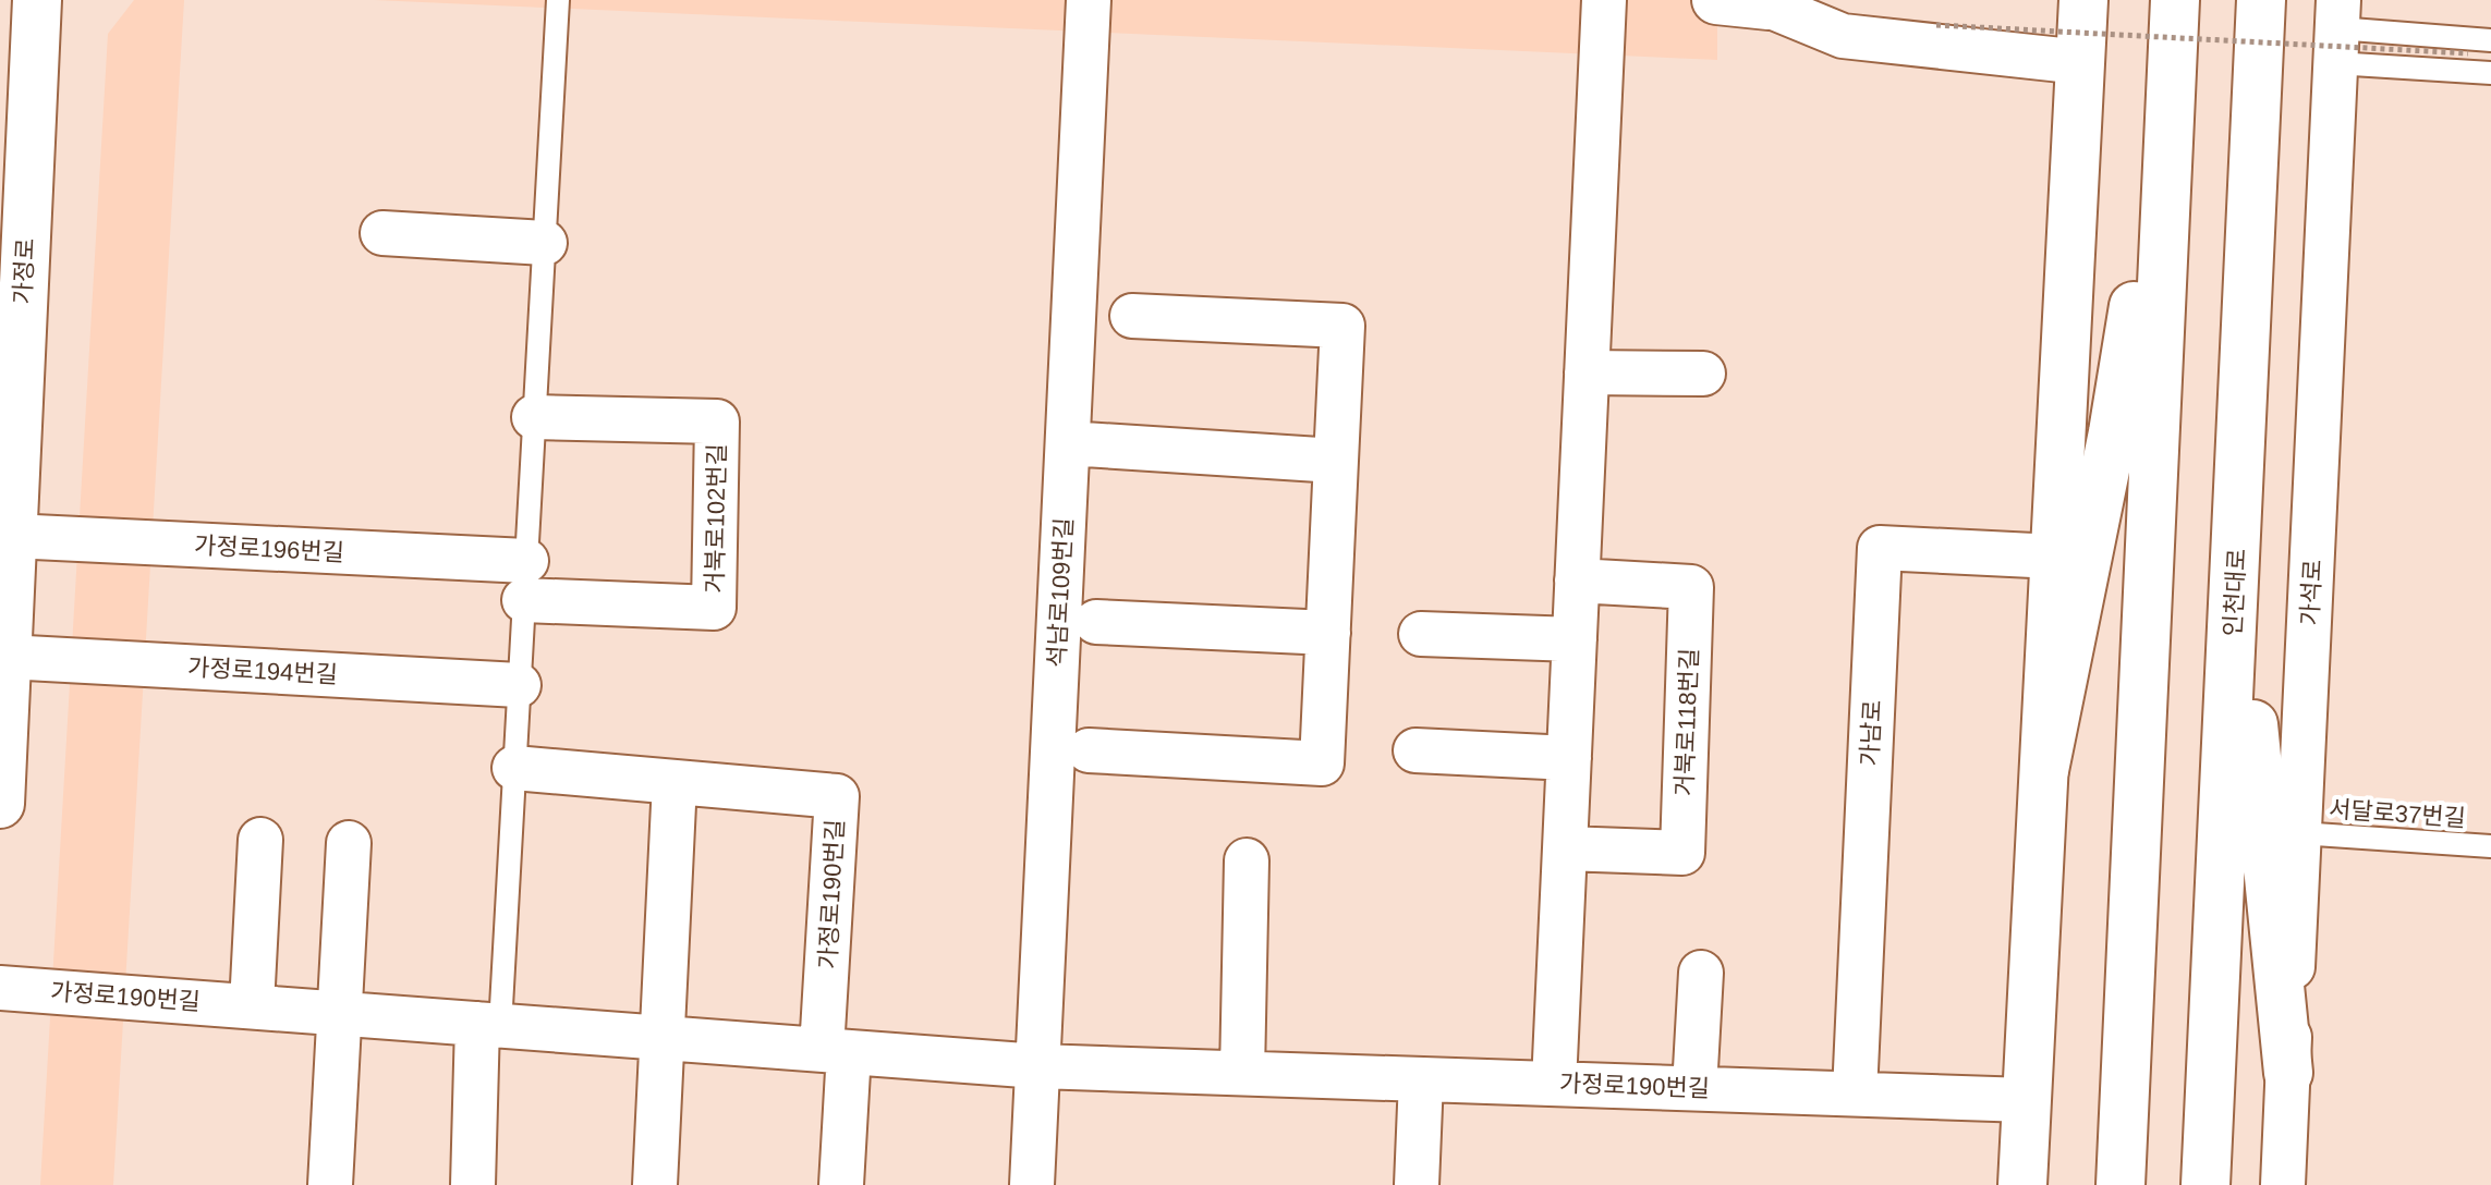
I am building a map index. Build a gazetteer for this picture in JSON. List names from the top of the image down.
{
  "streets": {
    "main road": ["가정로", "인천대로"],
    "street": [
      "거북로102번길",
      "가정로196번길",
      "석남로109번길",
      "가석로",
      "가정로194번길",
      "거북로118번길",
      "가남로",
      "가정로190번길"
    ],
    "lane": ["서달로37번길"]
  },
  "crossings": [
    ["가정로", "가정로196번길"],
    ["가정로", "가정로194번길"],
    ["거북로102번길", "가정로196번길"],
    ["석남로109번길", "가정로190번길"],
    ["가석로", "서달로37번길"],
    ["가남로", "가정로190번길"]
  ]
}
